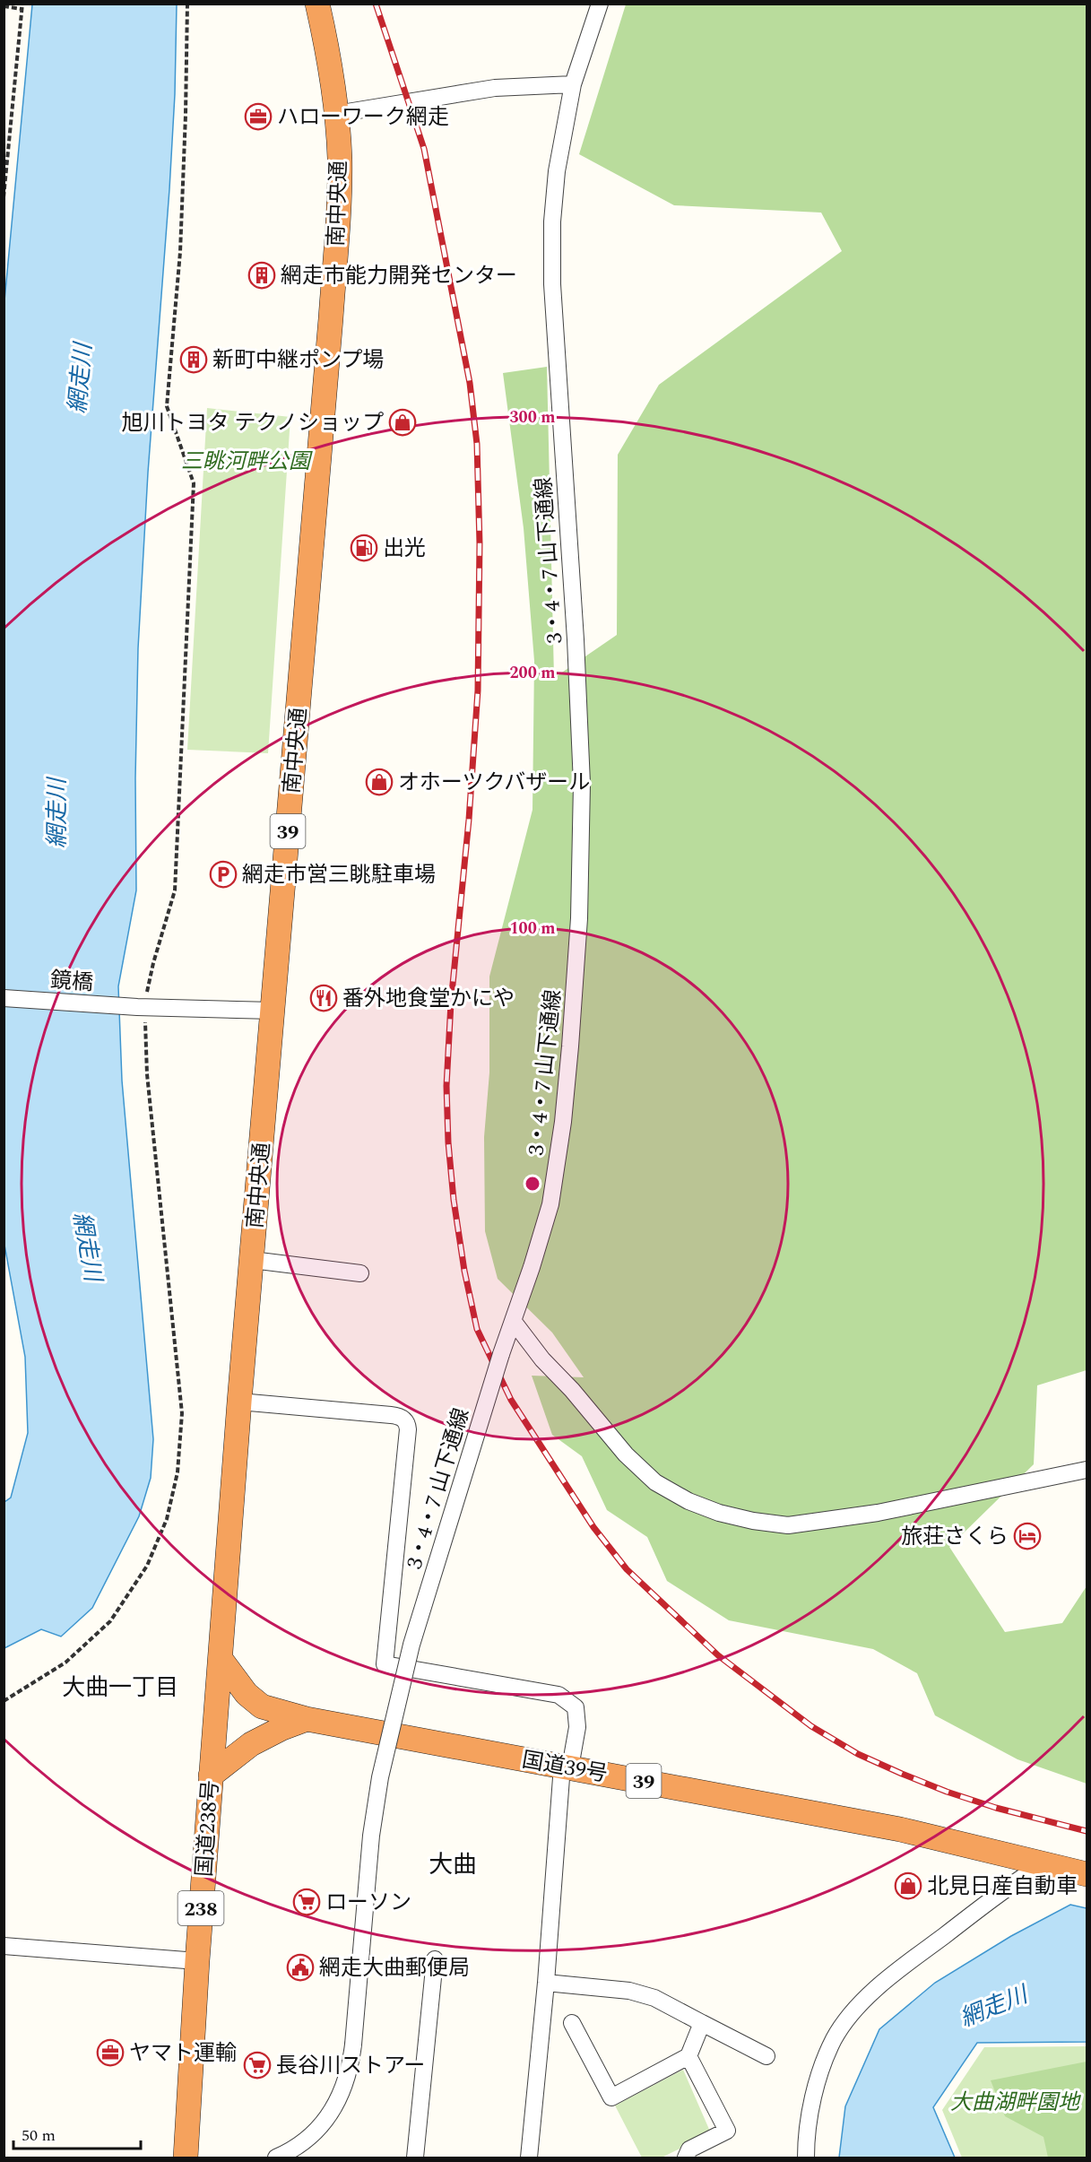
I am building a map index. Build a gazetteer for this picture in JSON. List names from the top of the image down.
{
  "streets": {
    "highway": [
      "南中央通",
      "39",
      "国道39号",
      "国道238号",
      "238"
    ],
    "street": ["3・4・7 山下通線", "鏡橋"]
  },
  "crossings": [
    ["南中央通", "鏡橋"],
    ["南中央通", "国道39号"],
    ["南中央通", "国道238号"],
    ["国道39号", "国道238号"]
  ],
  "districts": ["大曲一丁目", "大曲"],
  "water": ["網走川"],
  "parks": ["三眺河畔公園", "大曲湖畔園地"],
  "places": {
    "office": ["ハローワーク網走", "ヤマト運輸"],
    "building": ["網走市能力開発センター", "新町中継ポンプ場"],
    "shop": ["旭川トヨタ テクノショップ", "オホーツクバザール", "北見日産自動車"],
    "fuel station": ["出光"],
    "parking": ["網走市営三眺駐車場"],
    "restaurant": ["番外地食堂かにや"],
    "hotel": ["旅荘さくら"],
    "supermarket": ["ローソン", "長谷川ストアー"],
    "public building": ["網走大曲郵便局"]
  },
  "scale_bar": "50 m",
  "rings": ["300 m", "200 m", "100 m"]
}
